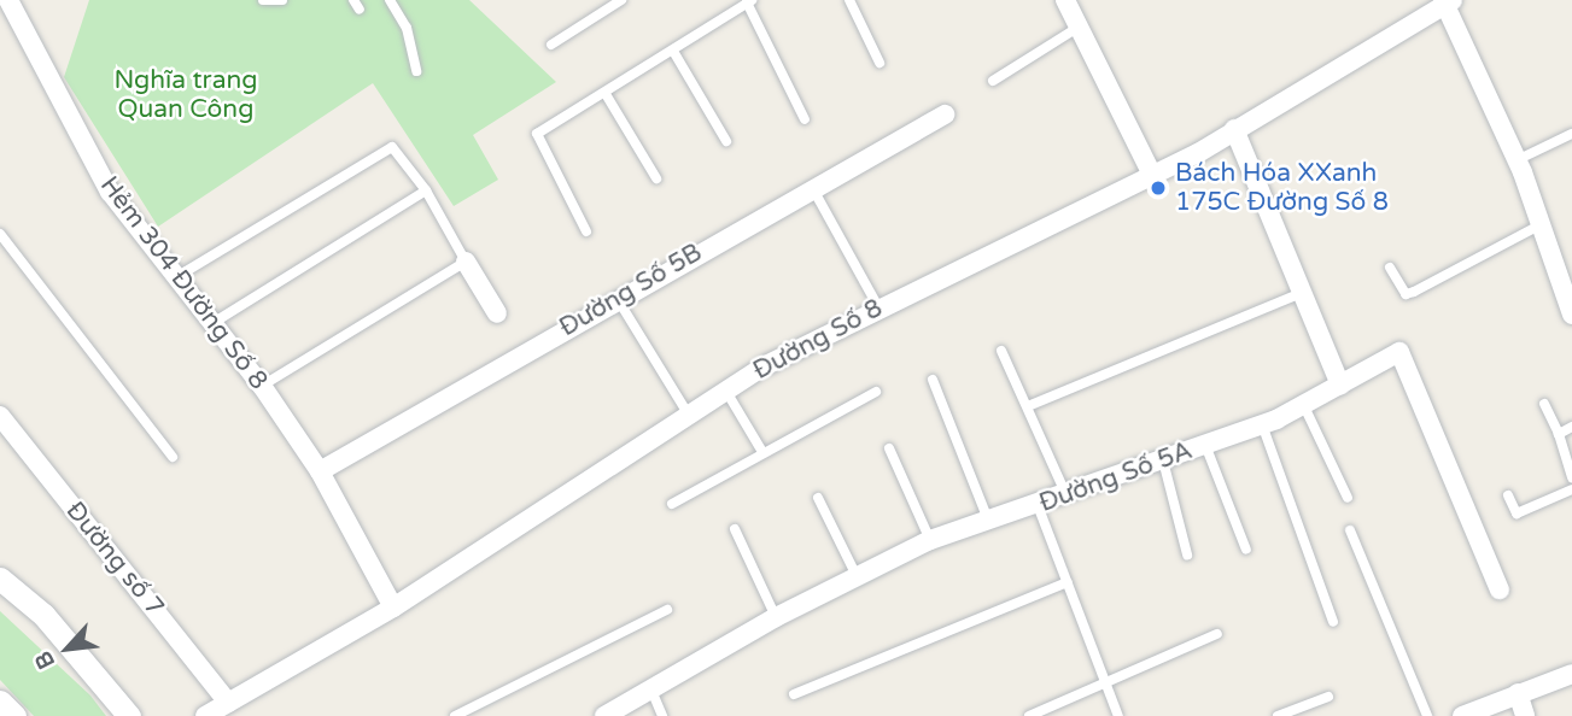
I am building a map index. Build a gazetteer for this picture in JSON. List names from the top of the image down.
{
  "streets": {
    "street": [
      "Hẻm 304 Đường Số 8",
      "Đường Số 5B",
      "Đường Số 8",
      "Đường Số 5A",
      "Đường số 7"
    ]
  },
  "crossings": [
    ["Hẻm 304 Đường Số 8", "Đường Số 5B"],
    ["Đường Số 8", "Đường số 7"]
  ],
  "parks": ["Nghĩa trang Quan Công"],
  "places": ["Bách Hóa XXanh 175C Đường Số 8"],
  "north": "bottom left"
}
